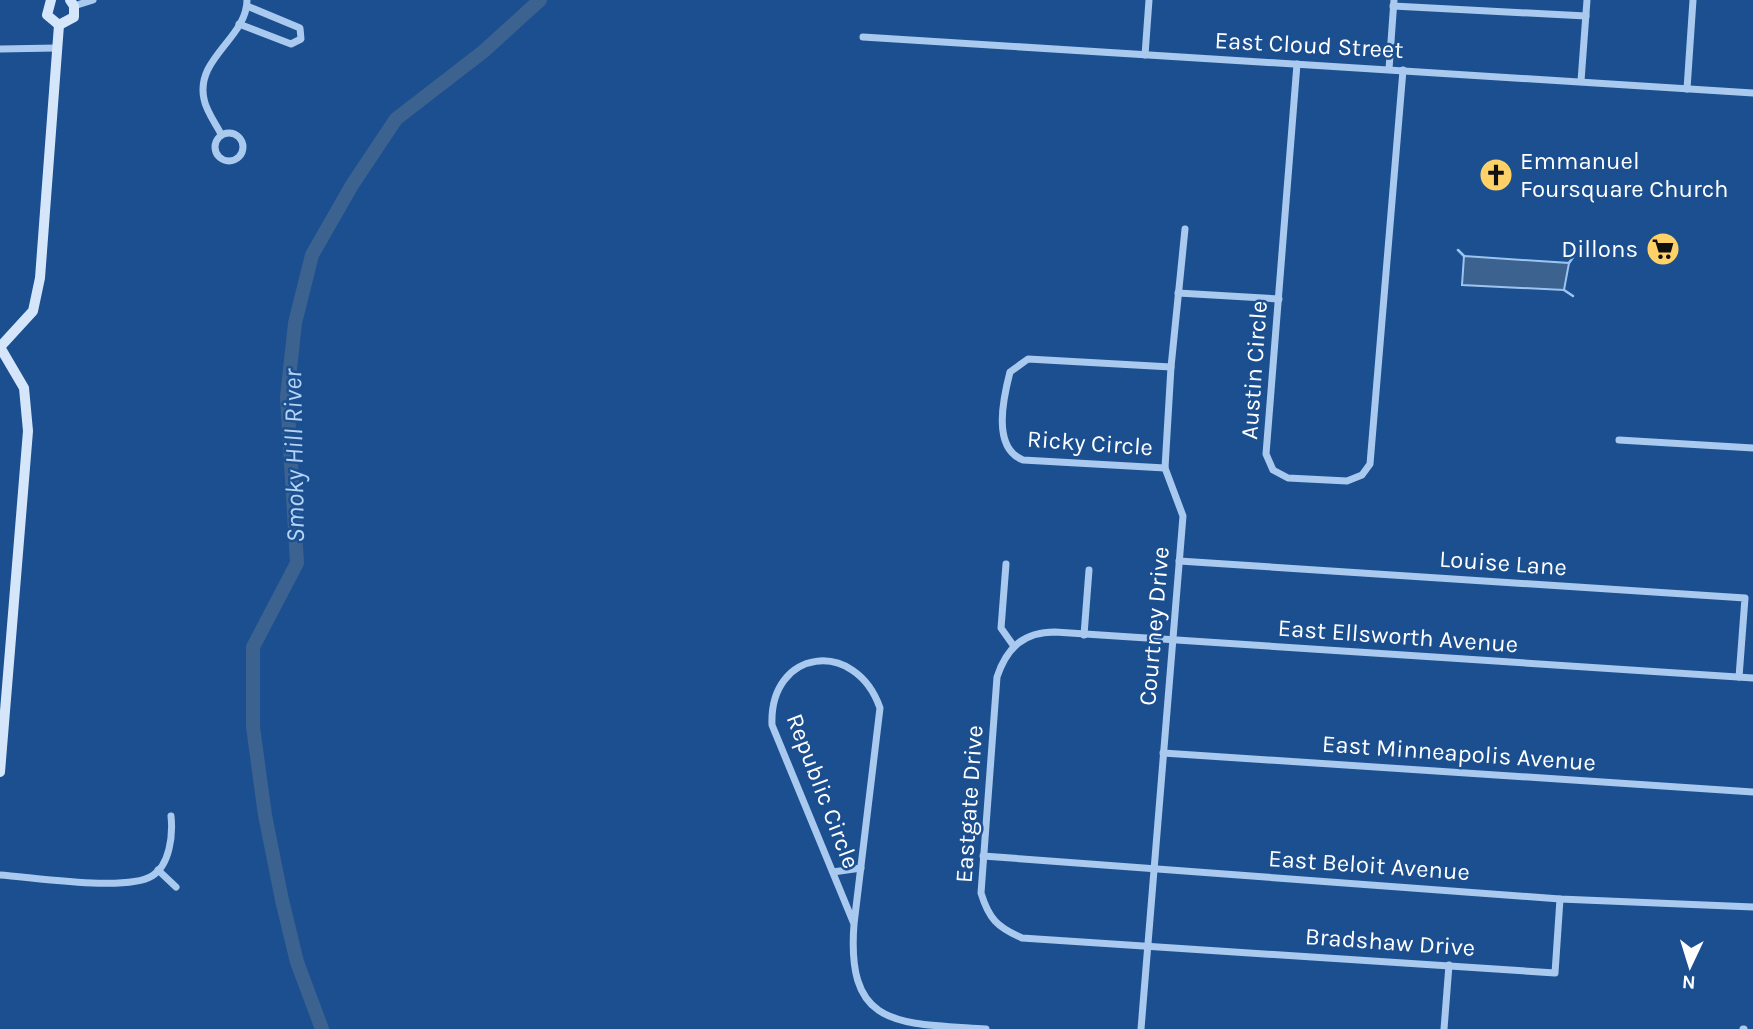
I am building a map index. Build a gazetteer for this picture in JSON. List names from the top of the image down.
{
  "streets": {
    "street": [
      "East Cloud Street",
      "Austin Circle",
      "Ricky Circle",
      "Louise Lane",
      "Courtney Drive",
      "East Ellsworth Avenue",
      "East Minneapolis Avenue",
      "Republic Circle",
      "Eastgate Drive",
      "East Beloit Avenue",
      "Bradshaw Drive"
    ]
  },
  "crossings": [
    ["East Cloud Street", "Austin Circle"],
    ["Ricky Circle", "Courtney Drive"],
    ["Louise Lane", "Courtney Drive"],
    ["Louise Lane", "East Ellsworth Avenue"],
    ["Courtney Drive", "East Ellsworth Avenue"],
    ["Courtney Drive", "East Minneapolis Avenue"],
    ["Courtney Drive", "Eastgate Drive"],
    ["Courtney Drive", "East Beloit Avenue"],
    ["Courtney Drive", "Bradshaw Drive"],
    ["East Ellsworth Avenue", "Eastgate Drive"],
    ["Eastgate Drive", "East Beloit Avenue"],
    ["Eastgate Drive", "Bradshaw Drive"],
    ["East Beloit Avenue", "Bradshaw Drive"]
  ],
  "water": ["Smoky Hill River"],
  "places": {
    "church": ["Emmanuel Foursquare Church"],
    "supermarket": ["Dillons"]
  },
  "north": "bottom"
}
